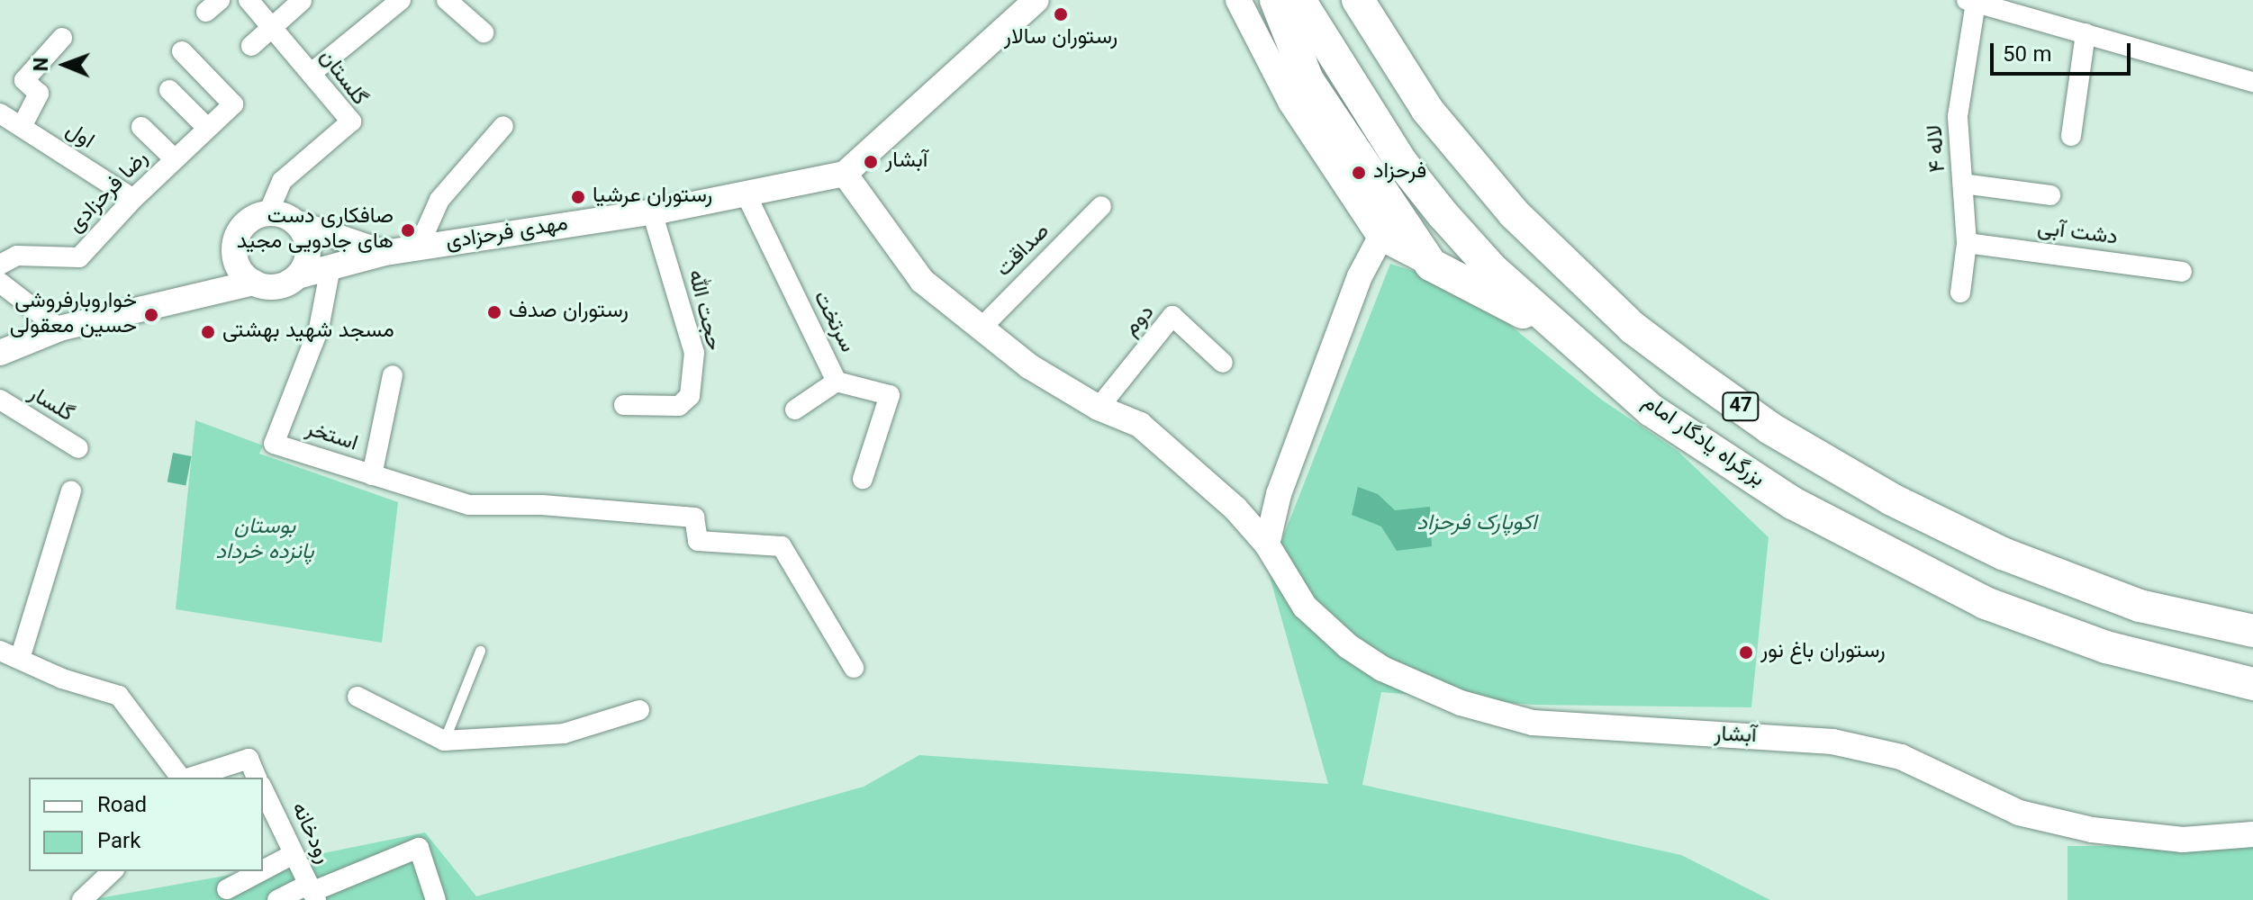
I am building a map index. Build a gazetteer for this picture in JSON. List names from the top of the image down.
{
  "streets": {
    "highway": ["47", "بزرگراه یادگار امام"],
    "street": [
      "گلستان",
      "اول",
      "لاله ۴",
      "رضا فرحزادی",
      "مهدی فرحزادی",
      "دشت آبی",
      "صداقت",
      "حجت الله",
      "دوم",
      "سرتخت",
      "گلسار",
      "استخر",
      "آبشار",
      "رودخانه"
    ]
  },
  "crossings": [
    ["گلستان", "مهدی فرحزادی"],
    ["اول", "رضا فرحزادی"],
    ["لاله ۴", "دشت آبی"],
    ["مهدی فرحزادی", "حجت الله"],
    ["مهدی فرحزادی", "سرتخت"],
    ["مهدی فرحزادی", "استخر"],
    ["مهدی فرحزادی", "آبشار"],
    ["صداقت", "آبشار"],
    ["دوم", "آبشار"]
  ],
  "parks": ["اکوپارک فرحزاد", "بوستان پانزده خرداد"],
  "places": [
    "رستوران سالار",
    "آبشار",
    "فرحزاد",
    "رستوران عرشیا",
    "صافکاری دست های جادویی مجید",
    "رستوران صدف",
    "خواروبارفروشی حسین معقولی",
    "مسجد شهید بهشتی",
    "رستوران باغ نور"
  ],
  "legend": ["Road", "Park"],
  "scale_bar": "50 m",
  "north": "left"
}
